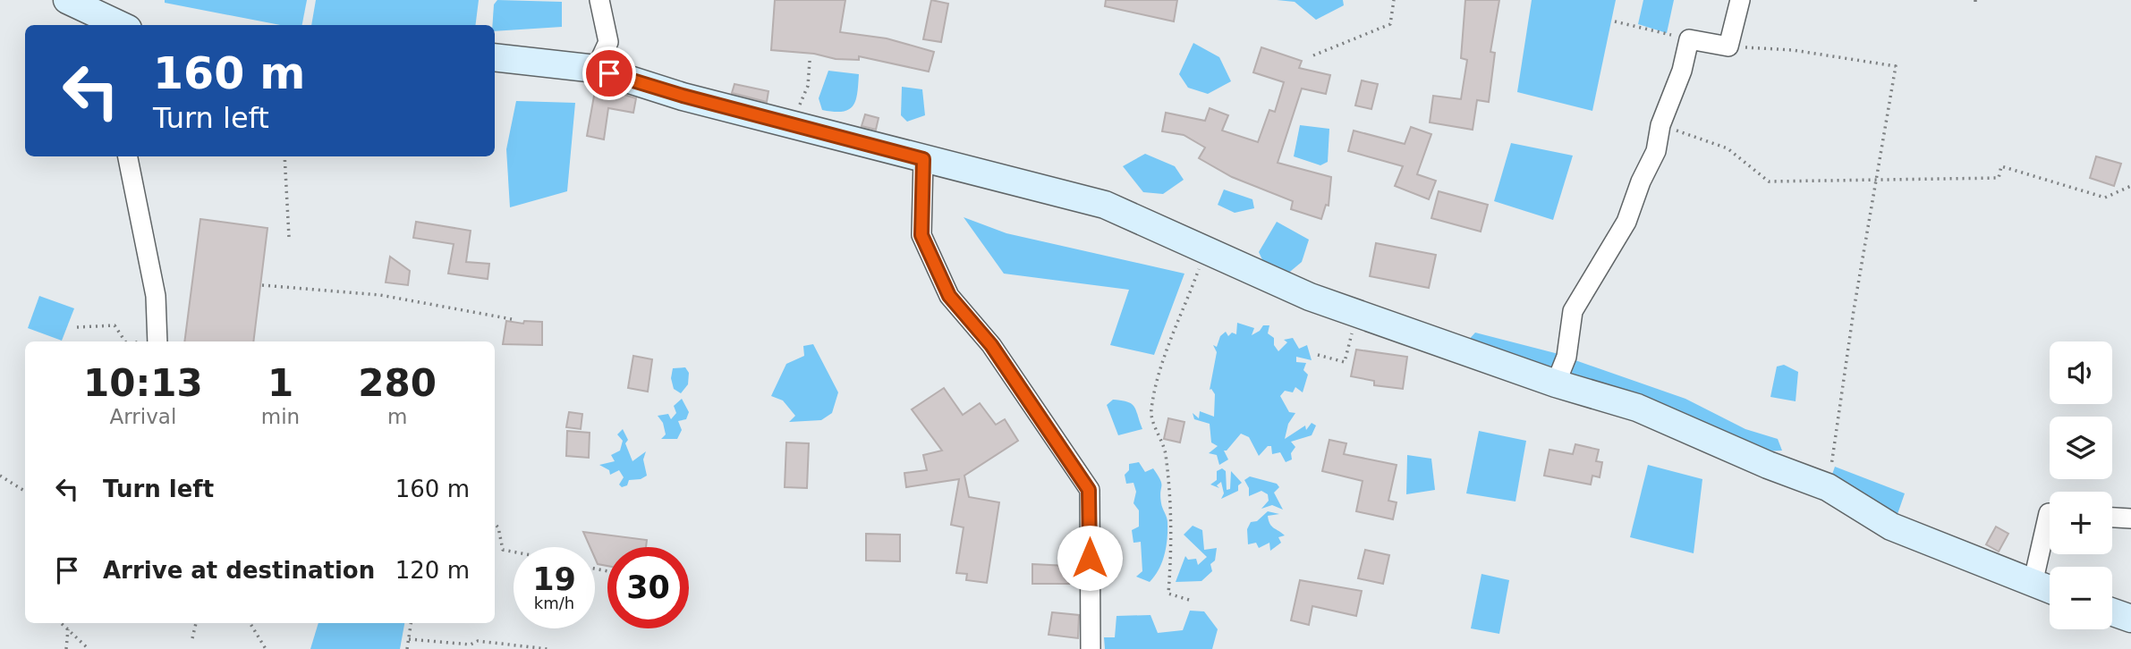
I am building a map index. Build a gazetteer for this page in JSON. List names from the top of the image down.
{
  "page": {
    "turn": ["160 m", "Turn left"],
    "map_buttons": ["+", "−"],
    "eta": [
      "10:13",
      "Arrival",
      "1",
      "min",
      "280",
      "m"
    ],
    "list": [
      {
        "name": "Turn left",
        "value": "160 m"
      },
      {
        "name": "Arrive at destination",
        "value": "120 m"
      }
    ],
    "speed": "19 km/h",
    "limit": "30"
  }
}
